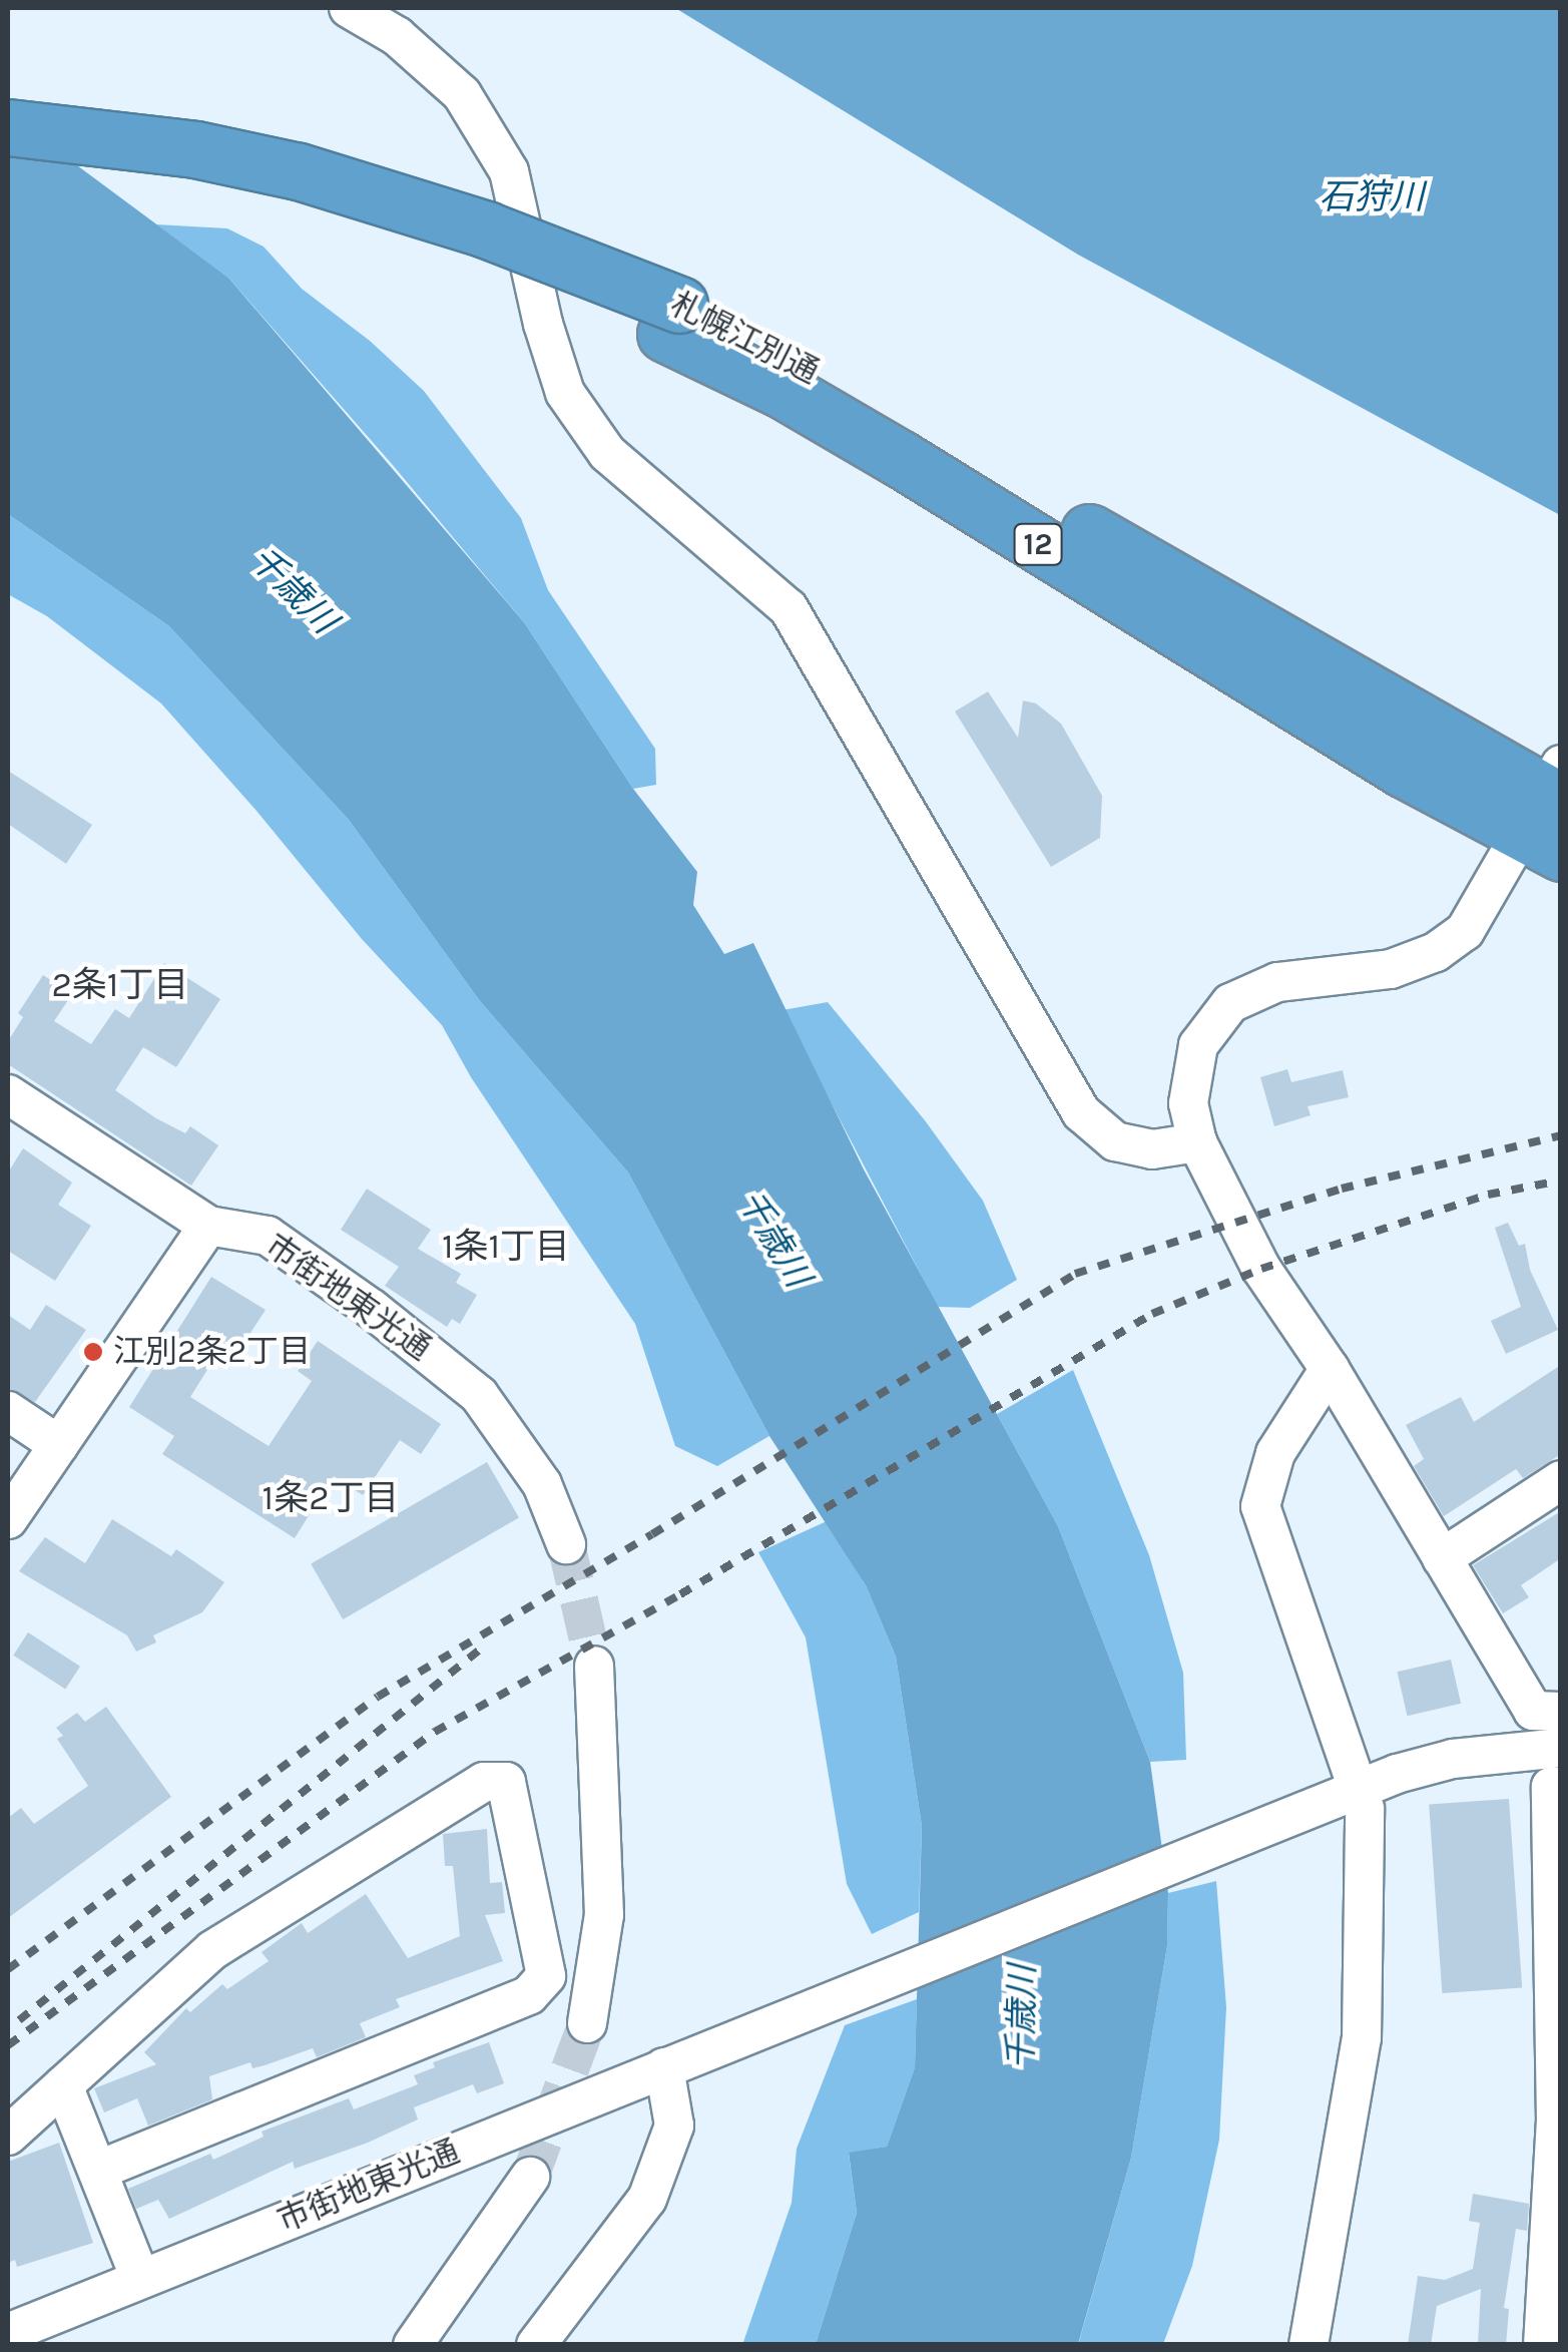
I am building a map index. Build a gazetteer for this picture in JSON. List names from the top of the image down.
{
  "streets": {
    "highway": ["札幌江別通", "12"],
    "street": ["市街地東光通"]
  },
  "districts": ["2条1丁目", "1条1丁目", "1条2丁目"],
  "water": ["石狩川", "千歳川"],
  "places": ["江別2条2丁目"]
}
